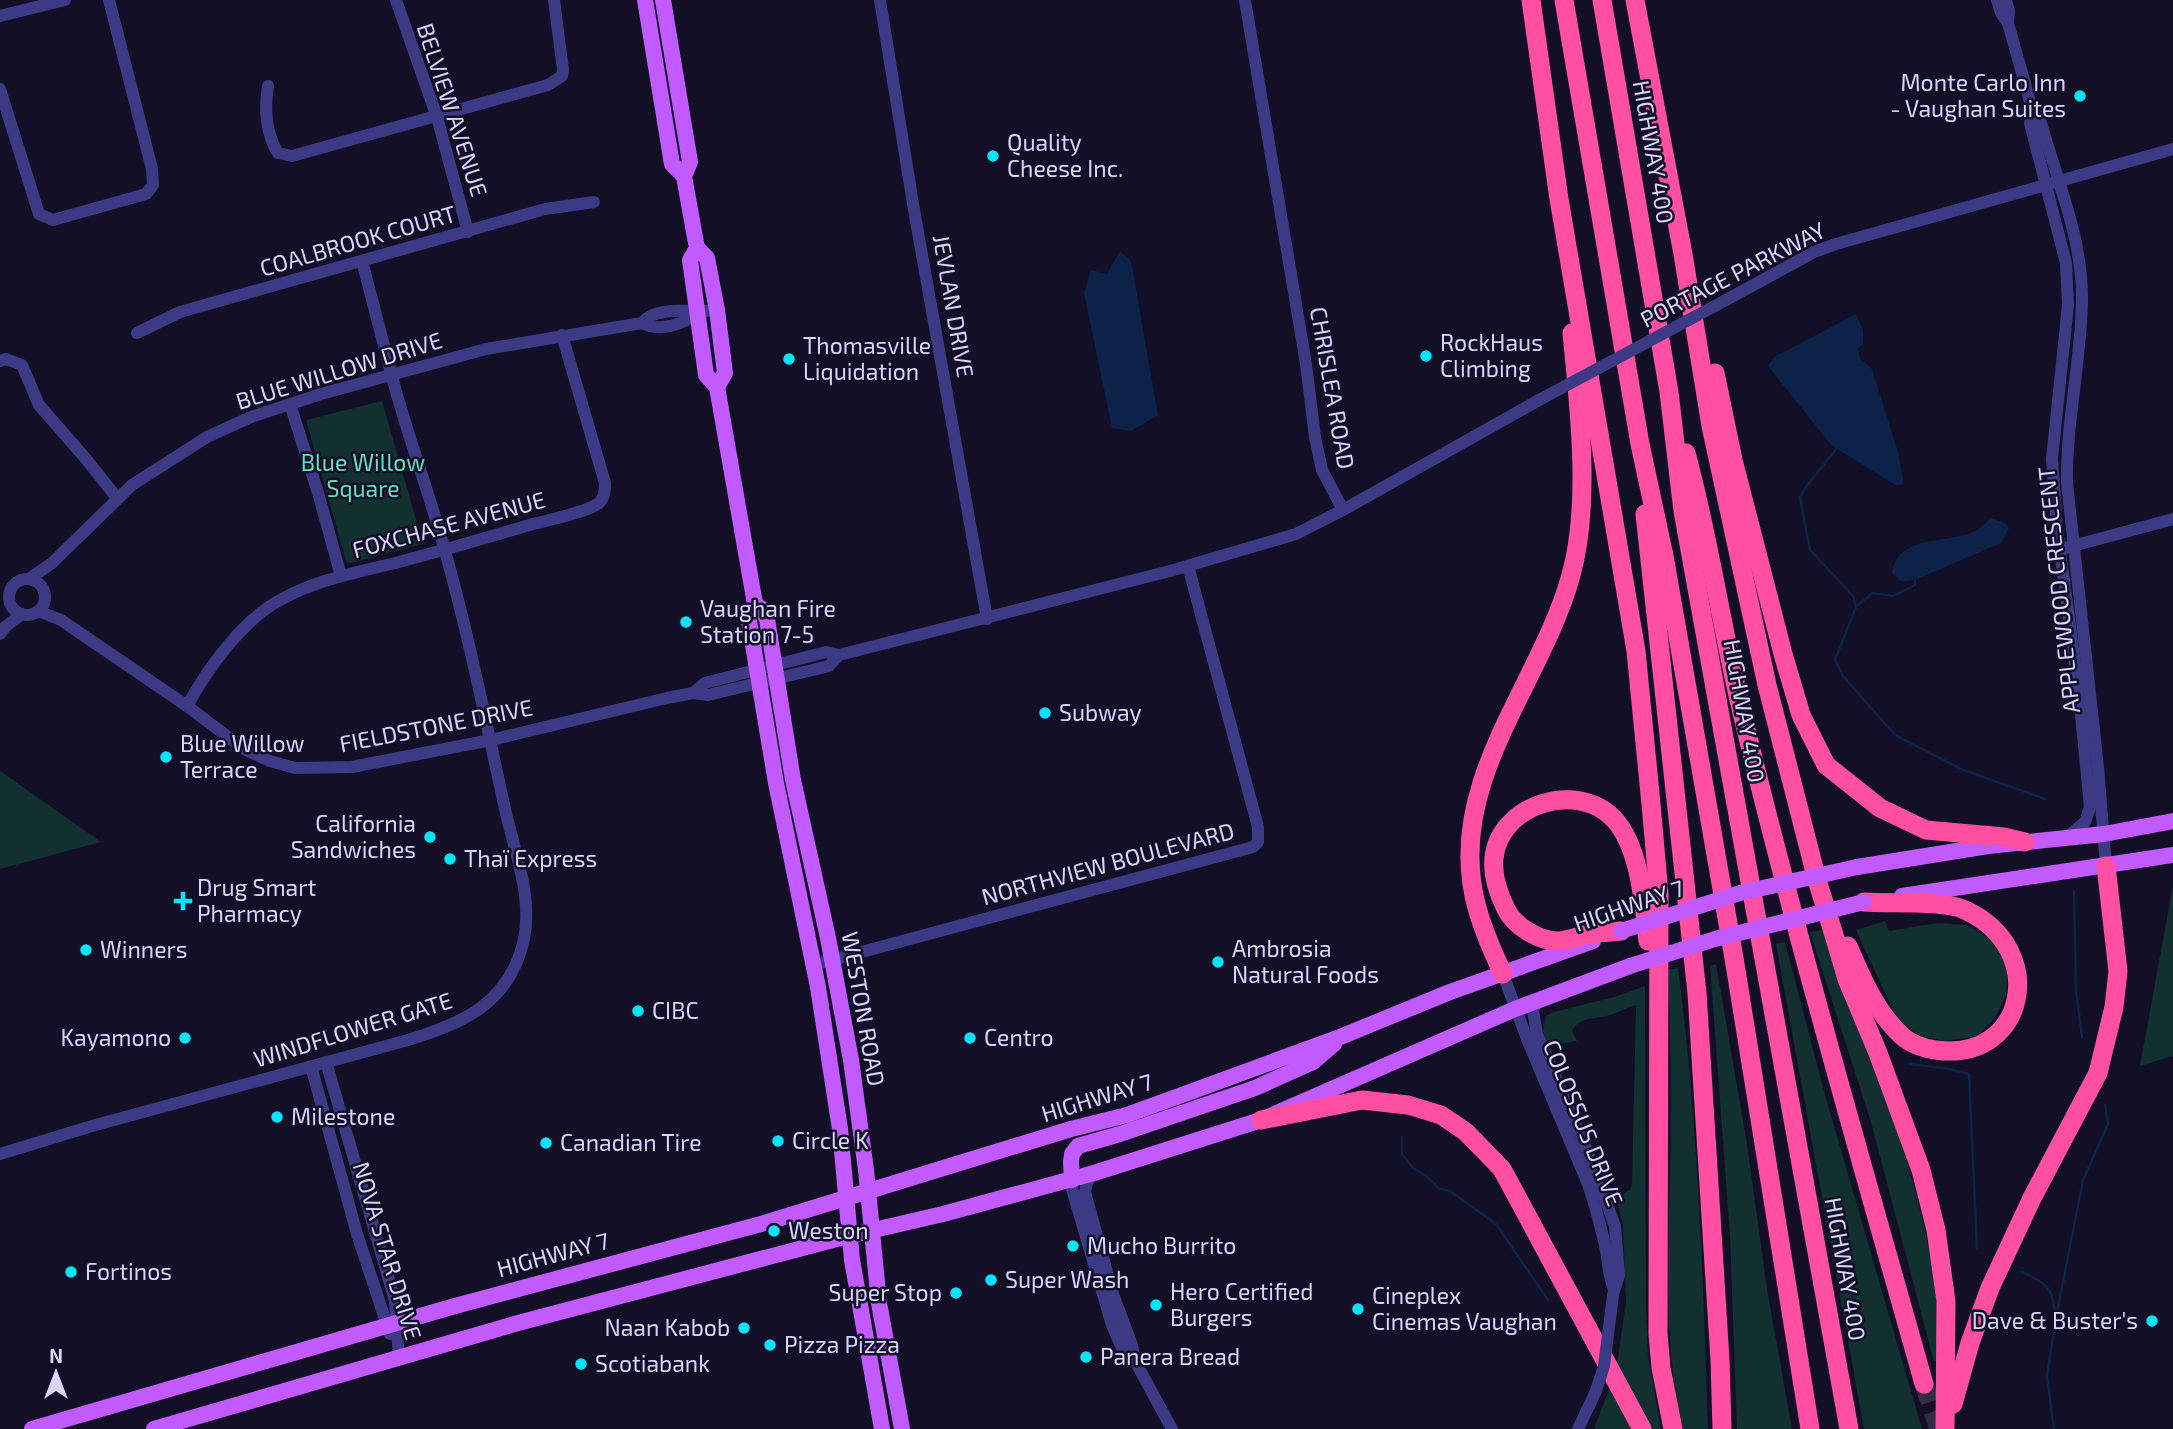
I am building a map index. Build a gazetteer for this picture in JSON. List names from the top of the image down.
{
  "streets": {
    "highway": ["HIGHWAY 400"],
    "main road": ["HIGHWAY 7", "WESTON ROAD"],
    "street": [
      "BELVIEW AVENUE",
      "COALBROOK COURT",
      "PORTAGE PARKWAY",
      "JEVLAN DRIVE",
      "BLUE WILLOW DRIVE",
      "CHRISLEA ROAD",
      "FOXCHASE AVENUE",
      "APPLEWOOD CRESCENT",
      "FIELDSTONE DRIVE",
      "NORTHVIEW BOULEVARD",
      "WINDFLOWER GATE",
      "COLOSSUS DRIVE",
      "NOVA STAR DRIVE"
    ]
  },
  "crossings": [
    ["BELVIEW AVENUE", "COALBROOK COURT"],
    ["COALBROOK COURT", "WINDFLOWER GATE"],
    ["PORTAGE PARKWAY", "CHRISLEA ROAD"],
    ["PORTAGE PARKWAY", "APPLEWOOD CRESCENT"],
    ["BLUE WILLOW DRIVE", "FOXCHASE AVENUE"],
    ["BLUE WILLOW DRIVE", "FIELDSTONE DRIVE"],
    ["BLUE WILLOW DRIVE", "WESTON ROAD"],
    ["BLUE WILLOW DRIVE", "WINDFLOWER GATE"],
    ["FOXCHASE AVENUE", "FIELDSTONE DRIVE"],
    ["FOXCHASE AVENUE", "WINDFLOWER GATE"],
    ["APPLEWOOD CRESCENT", "HIGHWAY 7"],
    ["FIELDSTONE DRIVE", "WESTON ROAD"],
    ["FIELDSTONE DRIVE", "WINDFLOWER GATE"],
    ["NORTHVIEW BOULEVARD", "WESTON ROAD"],
    ["HIGHWAY 7", "WESTON ROAD"],
    ["HIGHWAY 7", "COLOSSUS DRIVE"],
    ["HIGHWAY 7", "NOVA STAR DRIVE"],
    ["WINDFLOWER GATE", "NOVA STAR DRIVE"]
  ],
  "parks": ["Blue Willow Square"],
  "places": {
    "other": [
      "Monte Carlo Inn - Vaughan Suites",
      "Quality Cheese Inc.",
      "RockHaus Climbing",
      "Thomasville Liquidation",
      "Vaughan Fire Station 7-5",
      "Subway",
      "Blue Willow Terrace",
      "California Sandwiches",
      "Thaï Express",
      "Winners",
      "Ambrosia Natural Foods",
      "CIBC",
      "Kayamono",
      "Centro",
      "Milestone",
      "Circle K",
      "Canadian Tire",
      "Weston",
      "Mucho Burrito",
      "Fortinos",
      "Super Wash",
      "Super Stop",
      "Hero Certified Burgers",
      "Cineplex Cinemas Vaughan",
      "Dave & Buster's",
      "Naan Kabob",
      "Pizza Pizza",
      "Panera Bread",
      "Scotiabank"
    ],
    "health": ["Drug Smart Pharmacy"]
  },
  "north": "top"
}
